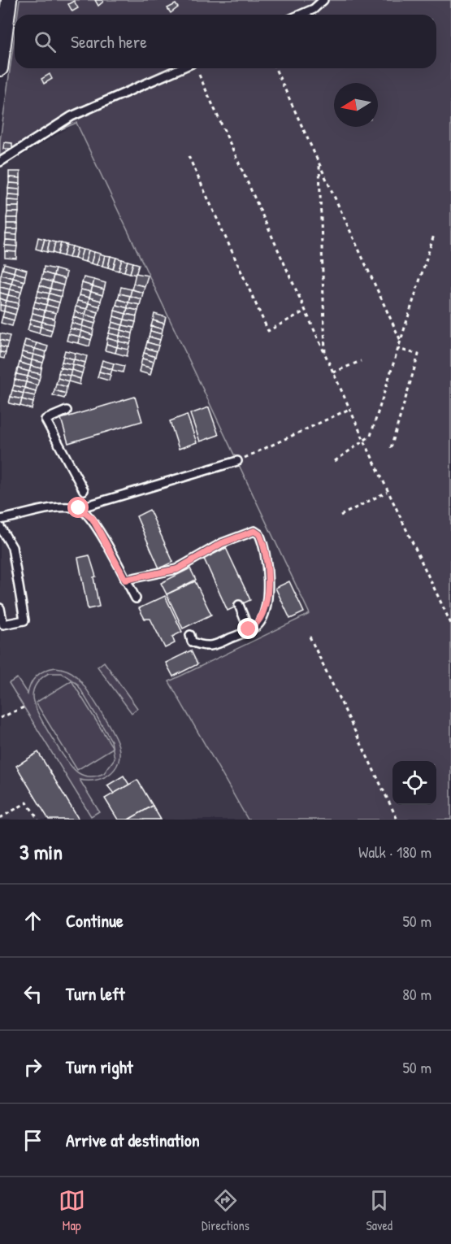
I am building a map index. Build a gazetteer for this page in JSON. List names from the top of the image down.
{
  "north": "left",
  "page": {
    "search": "Search here",
    "heading": ["3 min", "Walk · 180 m"],
    "list": [
      ["Continue", "50 m"],
      ["Turn left", "80 m"],
      ["Turn right", "50 m"],
      "Arrive at destination"
    ],
    "nav": ["Map", "Directions", "Saved"]
  }
}
